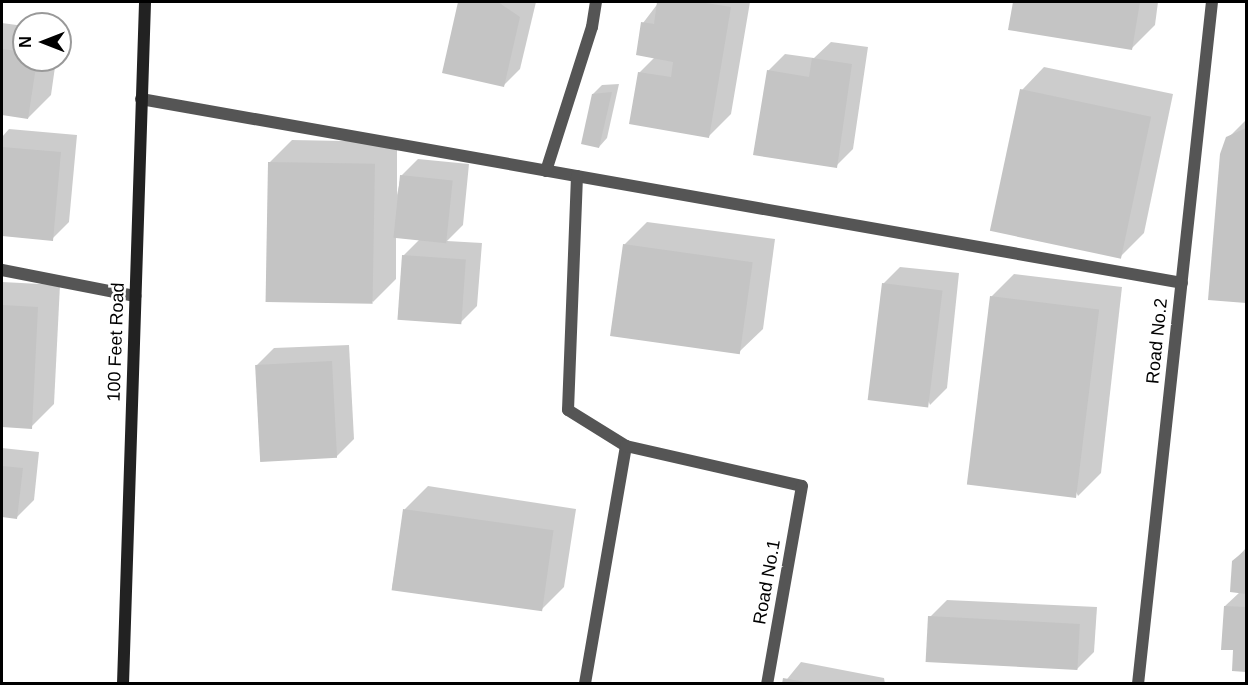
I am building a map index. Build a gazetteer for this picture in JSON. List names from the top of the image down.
{
  "streets": {
    "main road": ["100 Feet Road"],
    "street": ["Road No.2", "Road No.1"]
  },
  "north": "left"
}
